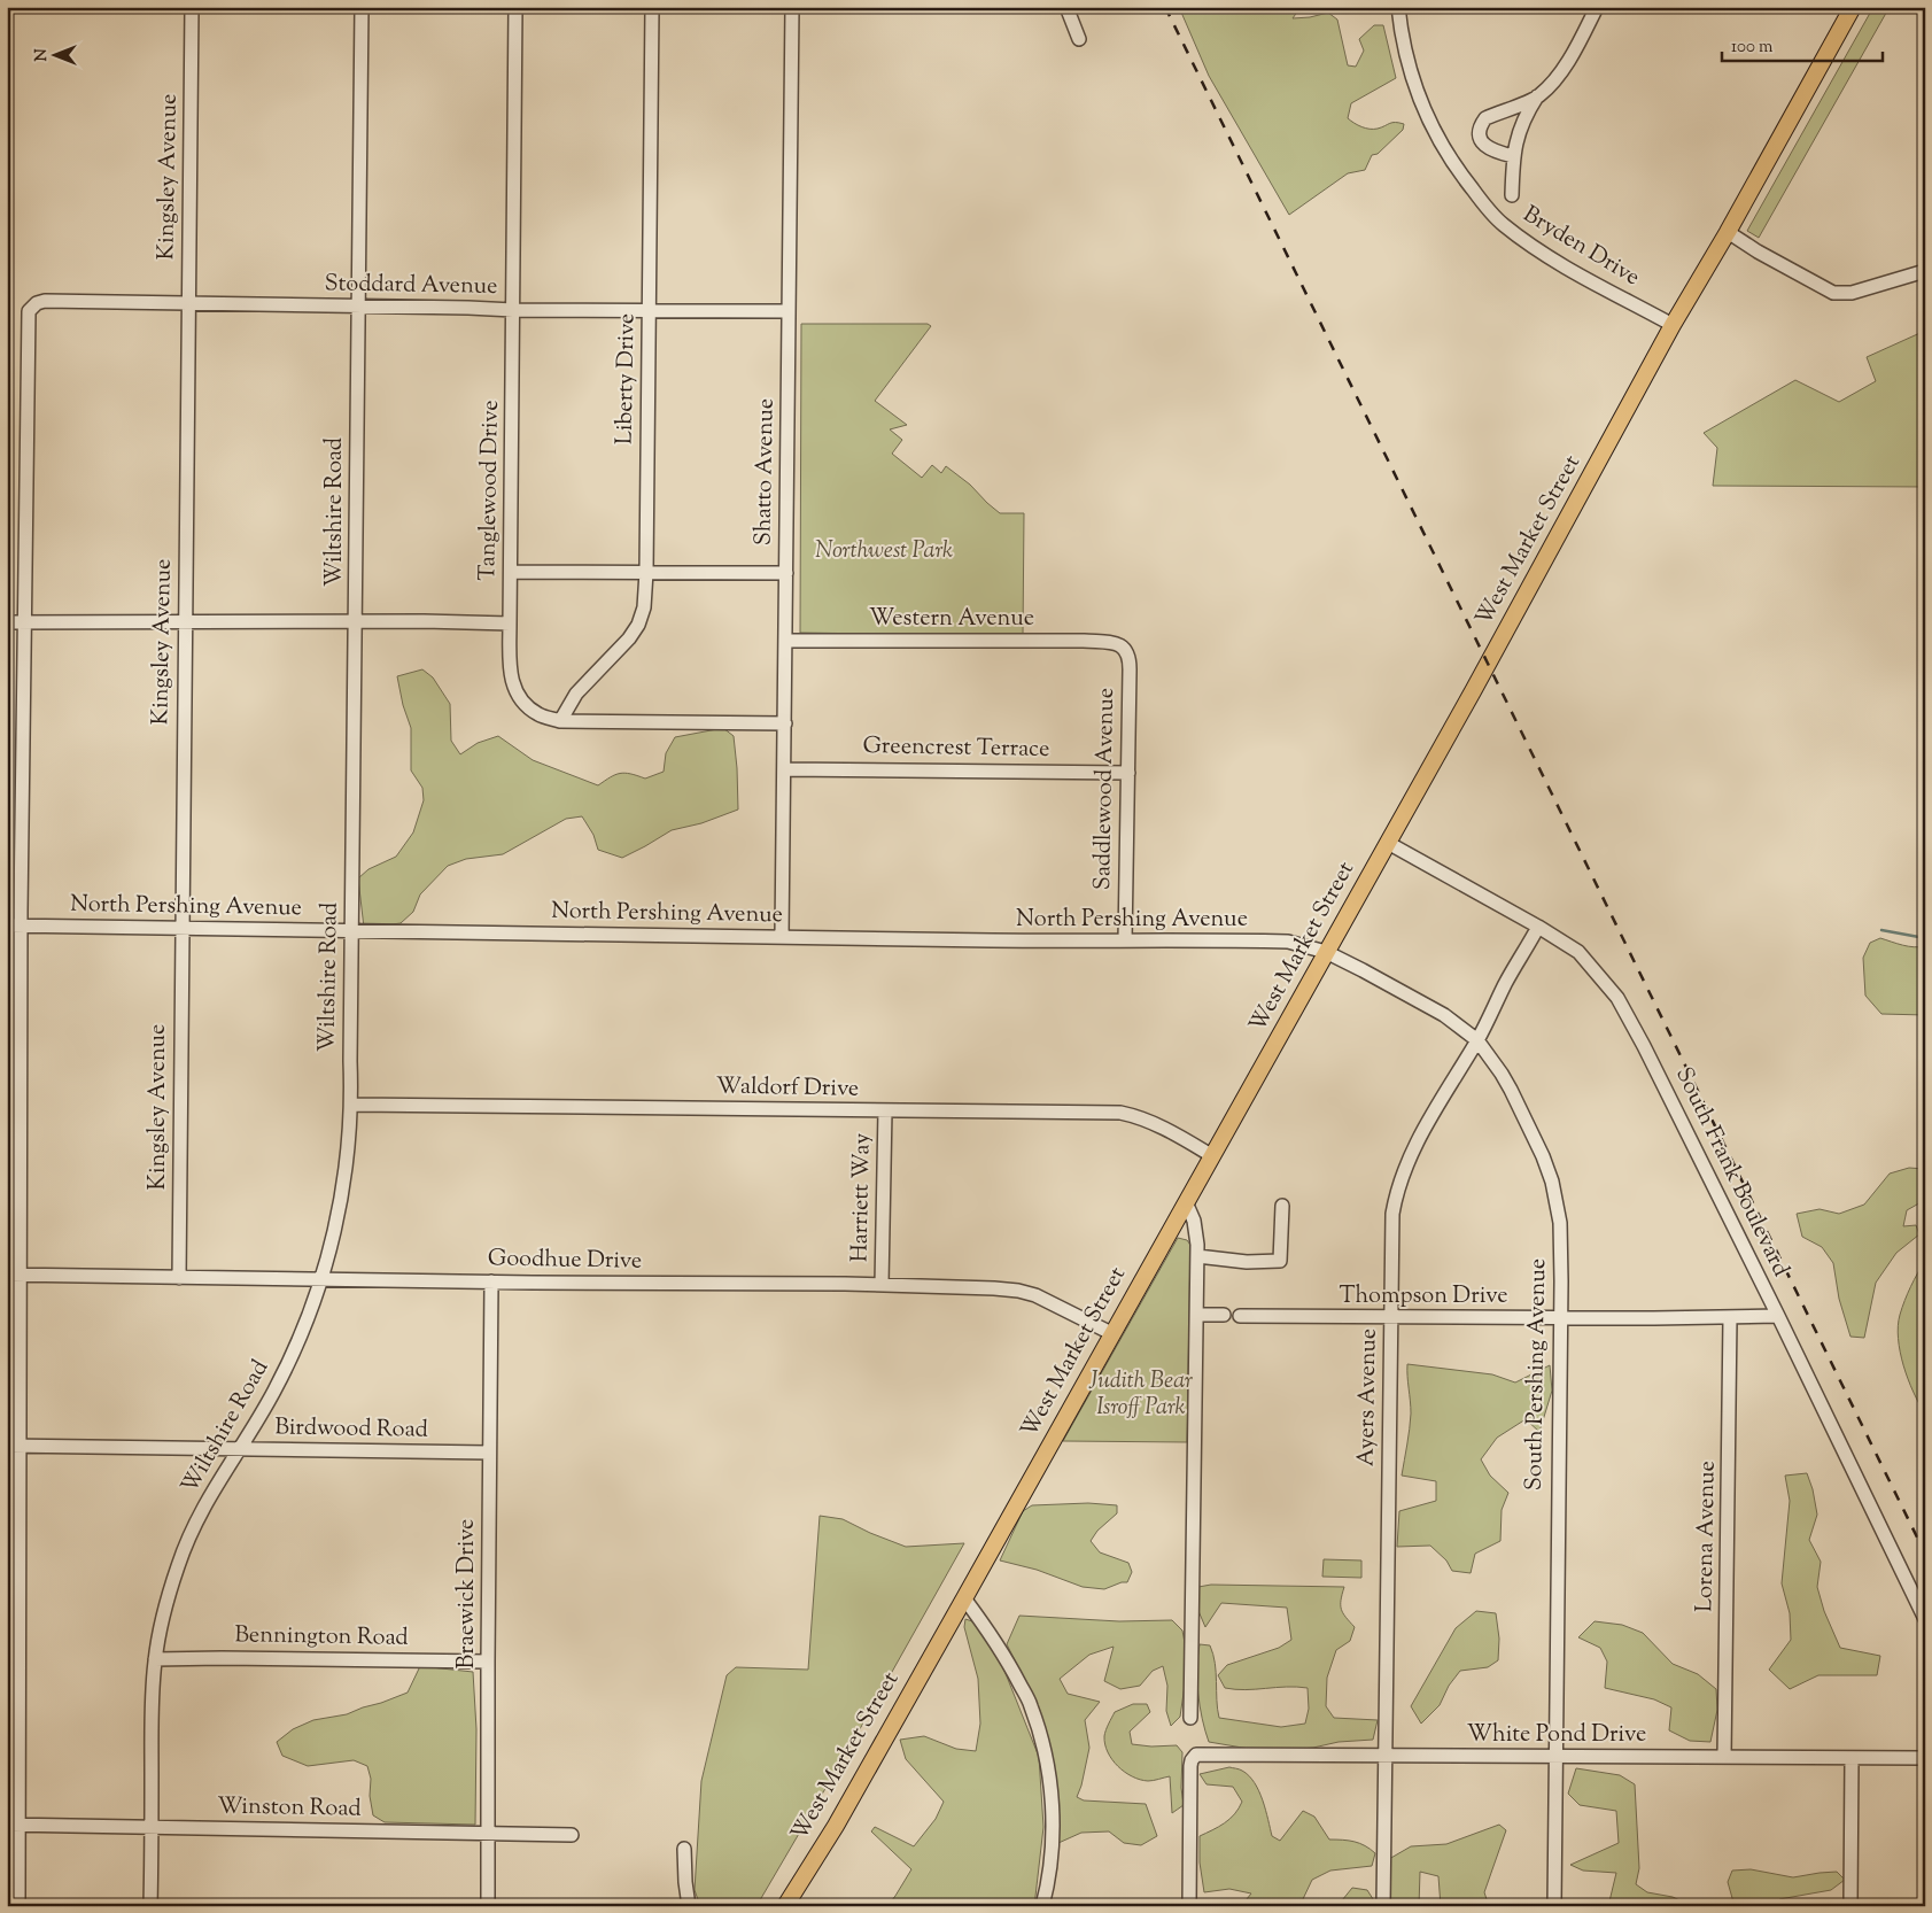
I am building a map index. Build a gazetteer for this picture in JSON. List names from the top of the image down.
{
  "streets": {
    "main road": ["West Market Street"],
    "street": [
      "Kingsley Avenue",
      "Bryden Drive",
      "Stoddard Avenue",
      "Liberty Drive",
      "Shatto Avenue",
      "Tanglewood Drive",
      "Wiltshire Road",
      "Western Avenue",
      "Greencrest Terrace",
      "Saddlewood Avenue",
      "North Pershing Avenue",
      "Waldorf Drive",
      "South Frank Boulevard",
      "Harriett Way",
      "Goodhue Drive",
      "Thompson Drive",
      "South Pershing Avenue",
      "Ayers Avenue",
      "Birdwood Road",
      "Lorena Avenue",
      "Braewick Drive",
      "Bennington Road",
      "White Pond Drive",
      "Winston Road"
    ]
  },
  "crossings": [
    ["Kingsley Avenue", "Stoddard Avenue"],
    ["Kingsley Avenue", "North Pershing Avenue"],
    ["Kingsley Avenue", "Goodhue Drive"],
    ["Bryden Drive", "West Market Street"],
    ["Stoddard Avenue", "Liberty Drive"],
    ["Stoddard Avenue", "Shatto Avenue"],
    ["Stoddard Avenue", "Tanglewood Drive"],
    ["Stoddard Avenue", "Wiltshire Road"],
    ["Liberty Drive", "Tanglewood Drive"],
    ["Shatto Avenue", "Tanglewood Drive"],
    ["Shatto Avenue", "Western Avenue"],
    ["Shatto Avenue", "Greencrest Terrace"],
    ["Shatto Avenue", "North Pershing Avenue"],
    ["Wiltshire Road", "North Pershing Avenue"],
    ["Wiltshire Road", "Waldorf Drive"],
    ["Wiltshire Road", "Goodhue Drive"],
    ["Wiltshire Road", "Birdwood Road"],
    ["Wiltshire Road", "Bennington Road"],
    ["Wiltshire Road", "Winston Road"],
    ["West Market Street", "North Pershing Avenue"],
    ["West Market Street", "Waldorf Drive"],
    ["West Market Street", "South Frank Boulevard"],
    ["West Market Street", "Goodhue Drive"],
    ["West Market Street", "South Pershing Avenue"],
    ["Western Avenue", "Saddlewood Avenue"],
    ["Greencrest Terrace", "Saddlewood Avenue"],
    ["Saddlewood Avenue", "North Pershing Avenue"],
    ["North Pershing Avenue", "South Pershing Avenue"],
    ["Waldorf Drive", "Harriett Way"],
    ["South Frank Boulevard", "Thompson Drive"],
    ["South Frank Boulevard", "Ayers Avenue"],
    ["Harriett Way", "Goodhue Drive"],
    ["Goodhue Drive", "Braewick Drive"],
    ["Thompson Drive", "South Pershing Avenue"],
    ["Thompson Drive", "Ayers Avenue"],
    ["Thompson Drive", "Lorena Avenue"],
    ["South Pershing Avenue", "Ayers Avenue"],
    ["South Pershing Avenue", "White Pond Drive"],
    ["Ayers Avenue", "White Pond Drive"],
    ["Birdwood Road", "Braewick Drive"],
    ["Lorena Avenue", "White Pond Drive"],
    ["Braewick Drive", "Bennington Road"],
    ["Braewick Drive", "Winston Road"]
  ],
  "parks": ["Northwest Park", "Judith Bear Isroff Park"],
  "scale_bar": "100 m",
  "north": "left"
}
